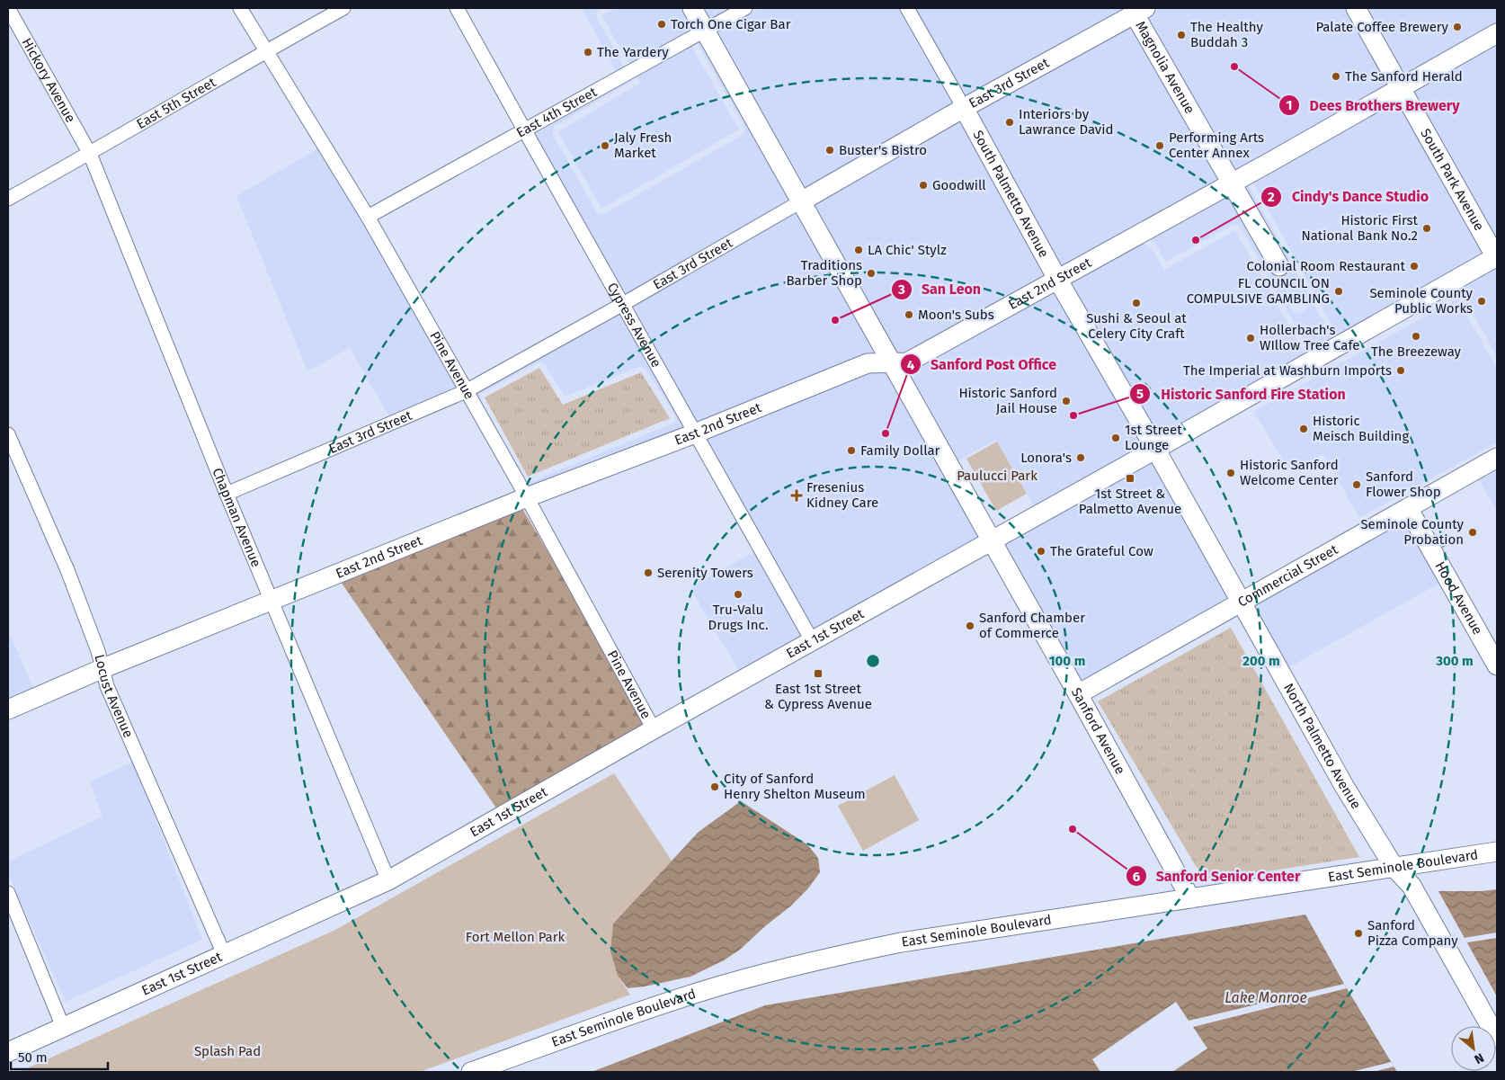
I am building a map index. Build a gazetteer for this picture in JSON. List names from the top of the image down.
{
  "streets": {
    "street": [
      "Magnolia Avenue",
      "Hickory Avenue",
      "East 3rd Street",
      "East 5th Street",
      "East 4th Street",
      "South Park Avenue",
      "South Palmetto Avenue",
      "East 2nd Street",
      "Cypress Avenue",
      "Pine Avenue",
      "Chapman Avenue",
      "Commercial Street",
      "Hood Avenue",
      "East 1st Street",
      "Locust Avenue",
      "Sanford Avenue",
      "North Palmetto Avenue",
      "East Seminole Boulevard"
    ]
  },
  "crossings": [
    ["Magnolia Avenue", "East 3rd Street"],
    ["Magnolia Avenue", "East 2nd Street"],
    ["Hickory Avenue", "East 5th Street"],
    ["Hickory Avenue", "Chapman Avenue"],
    ["East 3rd Street", "South Palmetto Avenue"],
    ["East 3rd Street", "Cypress Avenue"],
    ["East 3rd Street", "Pine Avenue"],
    ["East 3rd Street", "Chapman Avenue"],
    ["East 3rd Street", "Sanford Avenue"],
    ["East 5th Street", "Pine Avenue"],
    ["East 5th Street", "Chapman Avenue"],
    ["East 4th Street", "Cypress Avenue"],
    ["East 4th Street", "Pine Avenue"],
    ["East 4th Street", "Sanford Avenue"],
    ["South Park Avenue", "East 2nd Street"],
    ["South Park Avenue", "East 1st Street"],
    ["South Palmetto Avenue", "East 2nd Street"],
    ["South Palmetto Avenue", "East 1st Street"],
    ["South Palmetto Avenue", "North Palmetto Avenue"],
    ["East 2nd Street", "Cypress Avenue"],
    ["East 2nd Street", "Pine Avenue"],
    ["East 2nd Street", "Chapman Avenue"],
    ["East 2nd Street", "Locust Avenue"],
    ["East 2nd Street", "Sanford Avenue"],
    ["Cypress Avenue", "East 1st Street"],
    ["Pine Avenue", "East 1st Street"],
    ["Chapman Avenue", "East 1st Street"],
    ["Commercial Street", "Hood Avenue"],
    ["Commercial Street", "Sanford Avenue"],
    ["Commercial Street", "North Palmetto Avenue"],
    ["East 1st Street", "Locust Avenue"],
    ["East 1st Street", "Sanford Avenue"],
    ["East 1st Street", "North Palmetto Avenue"],
    ["Sanford Avenue", "East Seminole Boulevard"],
    ["North Palmetto Avenue", "East Seminole Boulevard"]
  ],
  "water": ["Lake Monroe"],
  "parks": ["Paulucci Park", "Fort Mellon Park", "Splash Pad"],
  "places": {
    "other": [
      "Torch One Cigar Bar",
      "Palate Coffee Brewery",
      "The Healthy Buddah 3",
      "The Yardery",
      "Dees Brothers Brewery",
      "The Sanford Herald",
      "Interiors by Lawrance David",
      "Jaly Fresh Market",
      "Performing Arts Center Annex",
      "Buster's Bistro",
      "Goodwill",
      "Historic First National Bank No.2",
      "Cindy's Dance Studio",
      "LA Chic' Stylz",
      "Colonial Room Restaurant",
      "Traditions Barber Shop",
      "FL COUNCIL ON COMPULSIVE GAMBLING",
      "Seminole County Public Works",
      "Sushi & Seoul at Celery City Craft",
      "Moon's Subs",
      "San Leon",
      "The Breezeway",
      "Hollerbach's WIllow Tree Cafe",
      "The Imperial at Washburn Imports",
      "Historic Sanford Jail House",
      "Historic Sanford Fire Station",
      "Historic Meisch Building",
      "Sanford Post Office",
      "1st Street Lounge",
      "Family Dollar",
      "Lonora's",
      "Historic Sanford Welcome Center",
      "Sanford Flower Shop",
      "Seminole County Probation",
      "The Grateful Cow",
      "Serenity Towers",
      "Tru-Valu Drugs Inc.",
      "Sanford Chamber of Commerce",
      "City of Sanford Henry Shelton Museum",
      "Sanford Senior Center",
      "Sanford Pizza Company"
    ],
    "transit": ["1st Street & Palmetto Avenue", "East 1st Street & Cypress Avenue"],
    "health": ["Fresenius Kidney Care"]
  },
  "scale_bar": "50 m",
  "north": "bottom right",
  "rings": ["100 m", "200 m", "300 m"]
}
